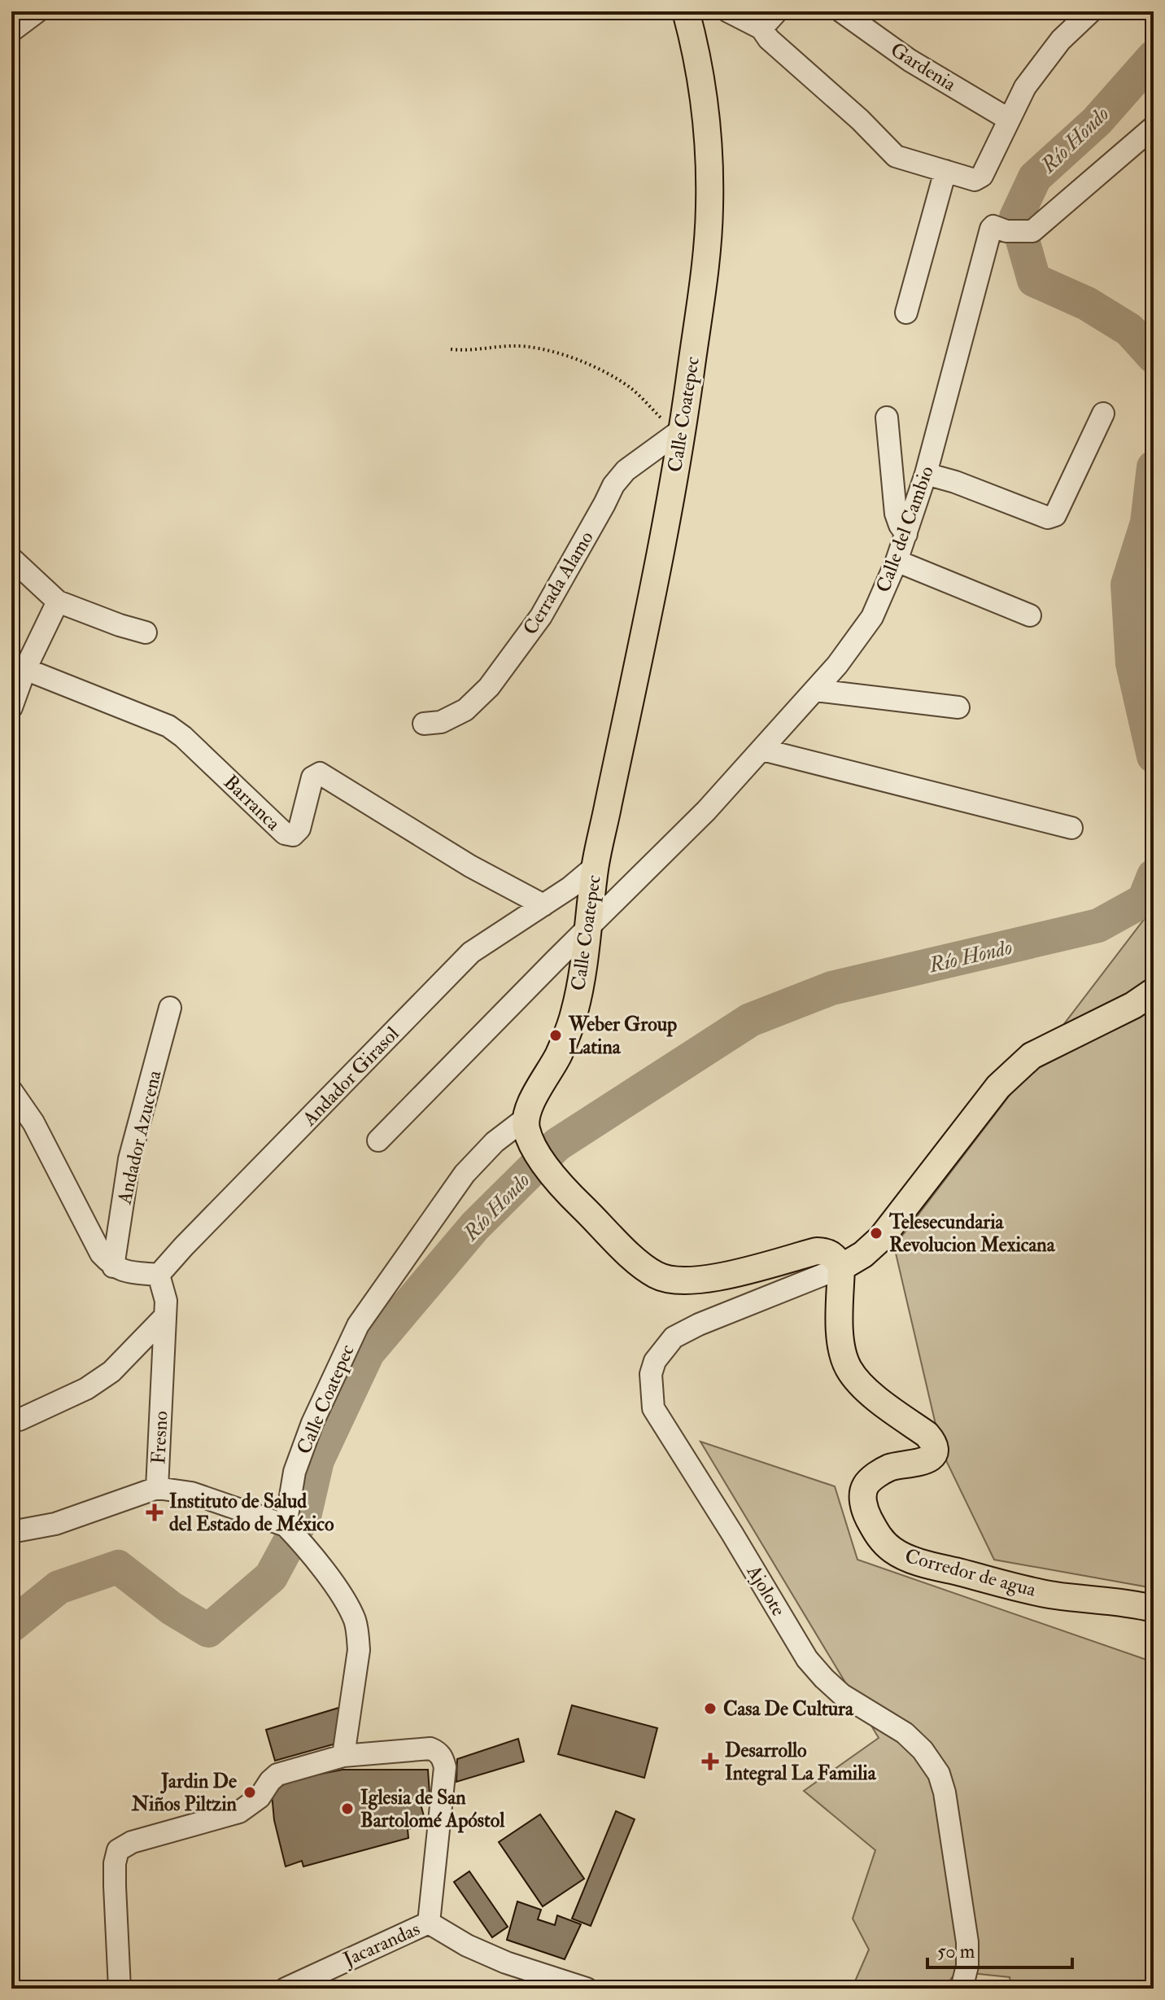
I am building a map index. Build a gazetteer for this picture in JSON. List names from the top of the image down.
{
  "streets": {
    "main road": ["Calle Coatepec", "Corredor de agua"],
    "street": [
      "Gardenia",
      "Calle del Cambio",
      "Cerrada Alamo",
      "Barranca",
      "Andador Girasol",
      "Andador Azucena",
      "Fresno",
      "Ajolote",
      "Jacarandas"
    ]
  },
  "crossings": [
    ["Calle Coatepec", "Calle del Cambio"],
    ["Calle Coatepec", "Cerrada Alamo"],
    ["Calle Coatepec", "Andador Girasol"],
    ["Barranca", "Andador Girasol"],
    ["Andador Girasol", "Fresno"],
    ["Corredor de agua", "Ajolote"]
  ],
  "water": ["Río Hondo"],
  "places": {
    "other": [
      "Weber Group Latina",
      "Telesecundaria Revolucion Mexicana",
      "Casa De Cultura",
      "Jardin De Niños Piltzin",
      "Iglesia de San Bartolomé Apóstol"
    ],
    "health": ["Instituto de Salud del Estado de México", "Desarrollo Integral La Familia"]
  },
  "scale_bar": "50 m"
}
